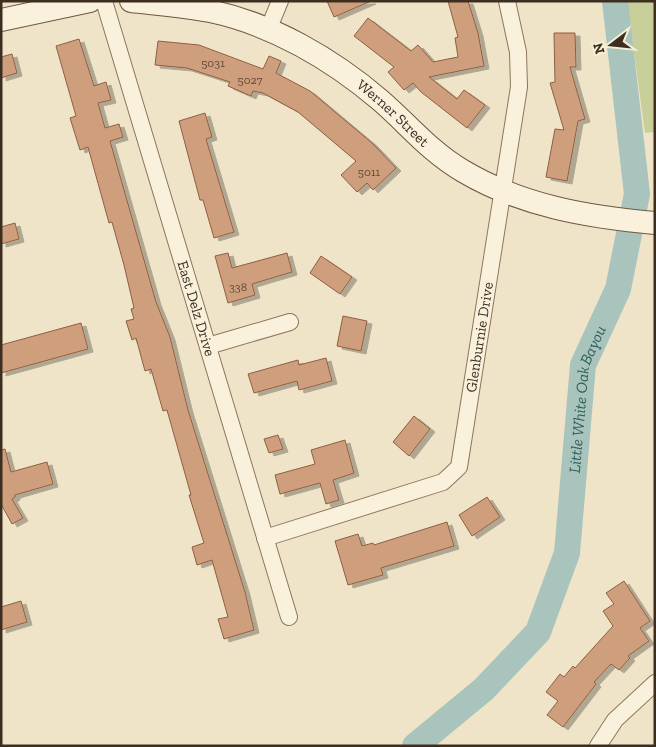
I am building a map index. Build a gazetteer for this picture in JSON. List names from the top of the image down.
{
  "streets": {
    "street": ["Werner Street", "East Delz Drive", "Glenburnie Drive"]
  },
  "crossings": [
    ["Werner Street", "Glenburnie Drive"],
    ["East Delz Drive", "Glenburnie Drive"]
  ],
  "water": ["Little White Oak Bayou"],
  "house_numbers": [
    "5031",
    "5027",
    "5011",
    "338"
  ],
  "north": "left"
}
